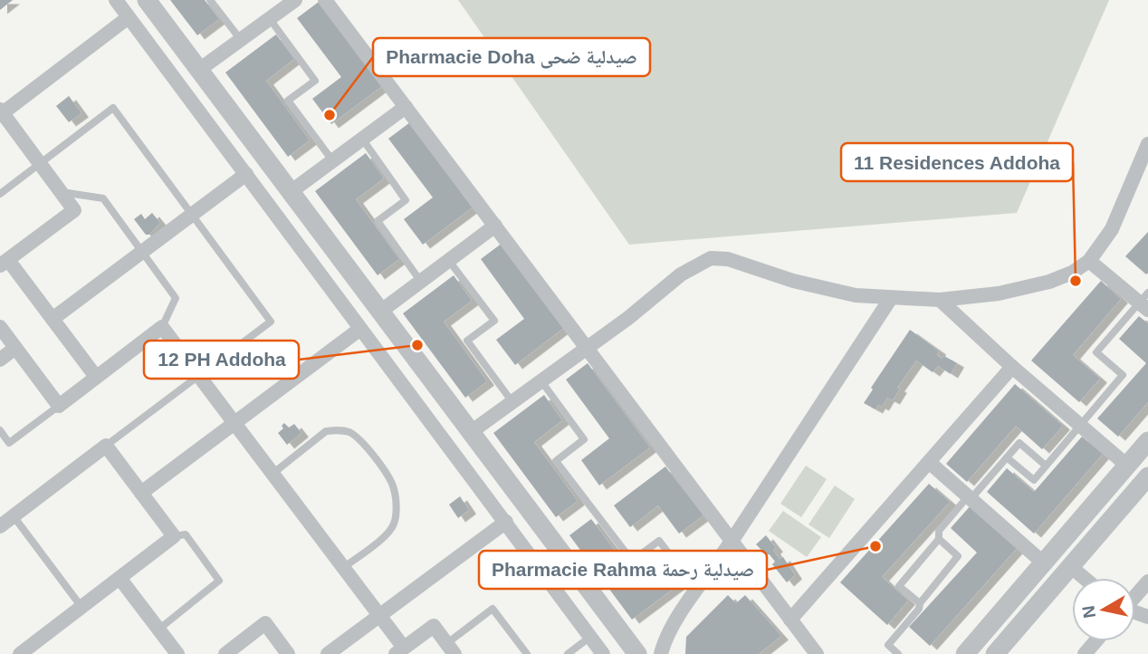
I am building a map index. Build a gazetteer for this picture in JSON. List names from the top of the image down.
{
  "places": [
    "Pharmacie Doha صيدلية ضحى",
    "11 Residences Addoha",
    "12 PH Addoha",
    "Pharmacie Rahma صيدلية رحمة"
  ],
  "north": "left"
}
